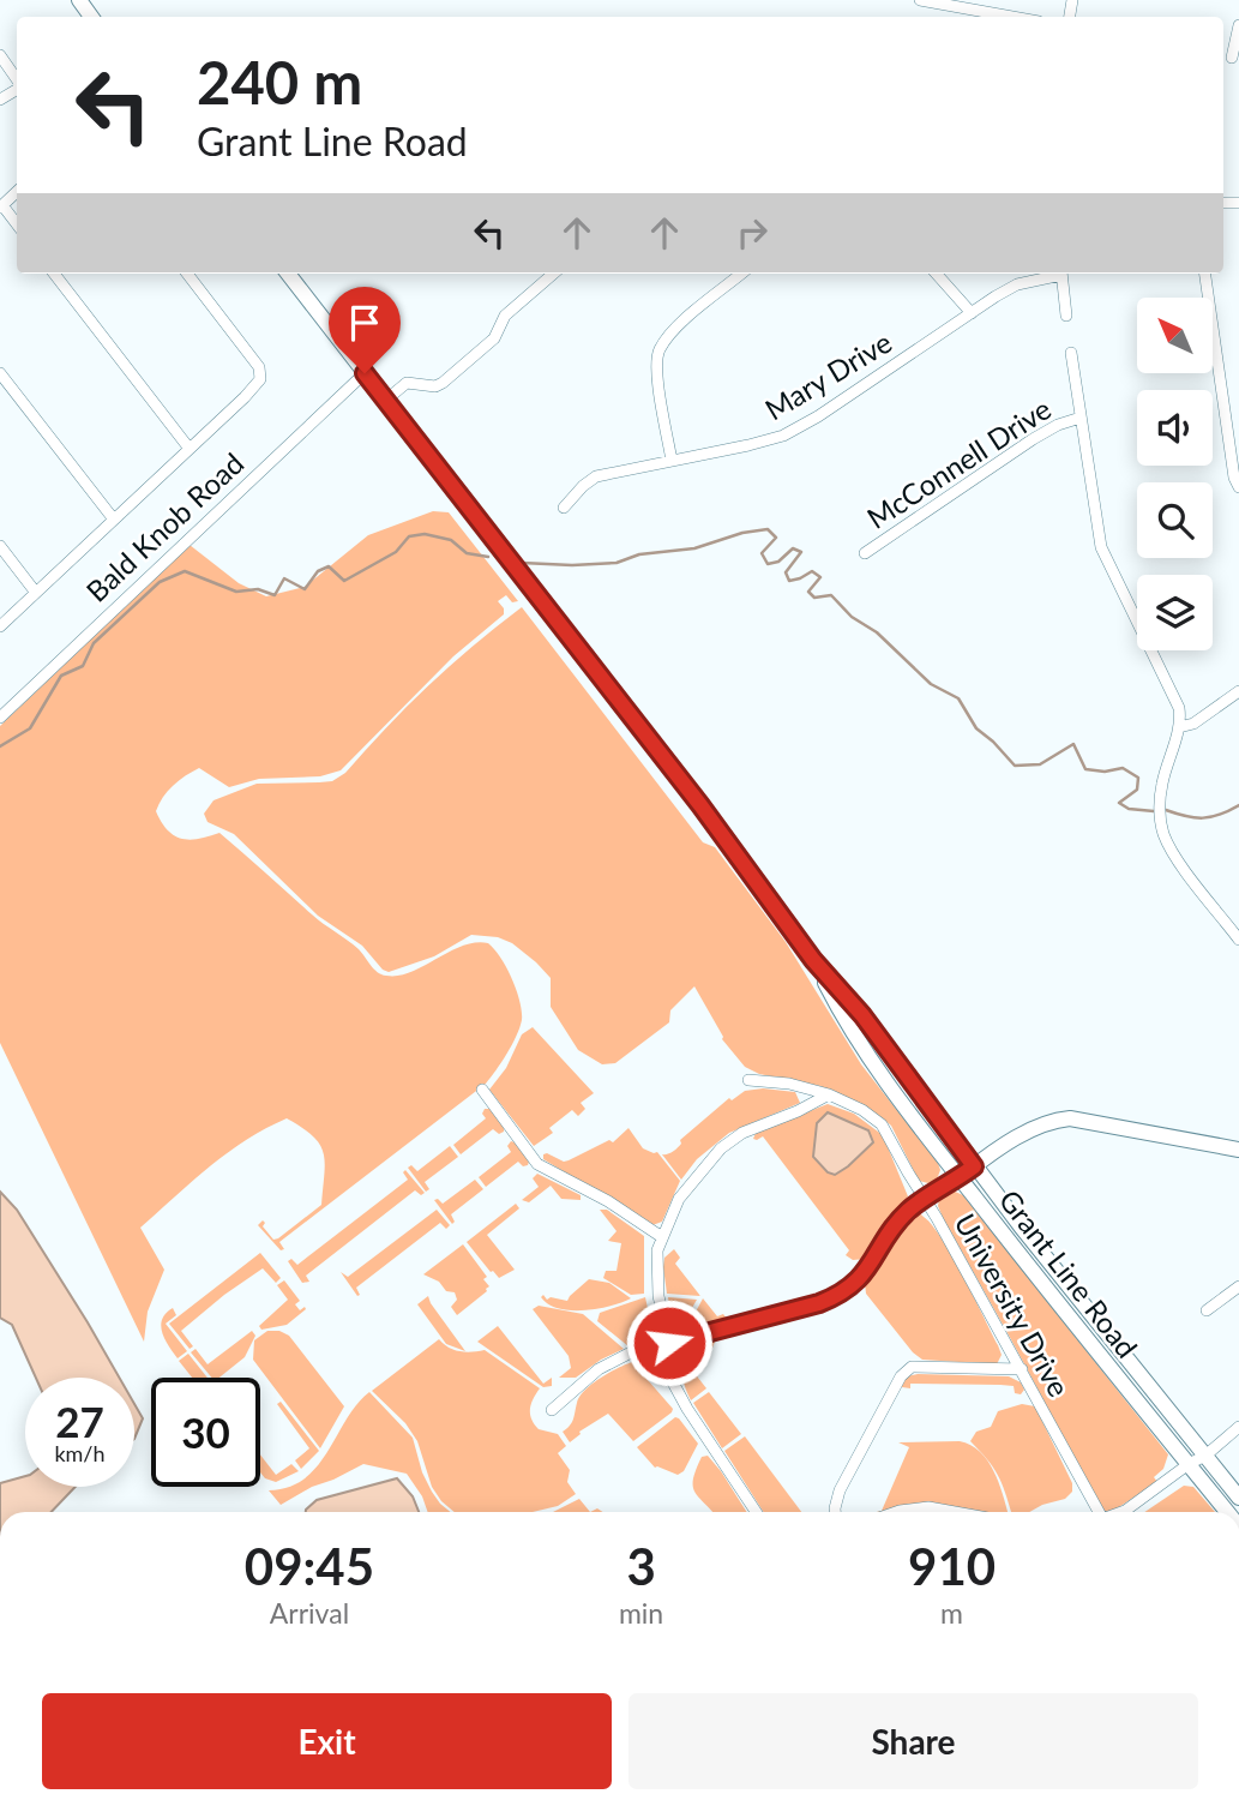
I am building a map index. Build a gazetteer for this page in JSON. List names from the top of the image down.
{
  "streets": {
    "main road": ["Grant Line Road"],
    "street": [
      "Mary Drive",
      "McConnell Drive",
      "Bald Knob Road",
      "University Drive"
    ]
  },
  "crossings": [
    ["Bald Knob Road", "Grant Line Road"]
  ],
  "north": "top left",
  "page": {
    "turn": ["240 m", "Grant Line Road"],
    "speed": "27 km/h",
    "limit": "30",
    "eta": [
      "09:45",
      "Arrival",
      "3",
      "min",
      "910",
      "m"
    ],
    "buttons": ["Exit", "Share"]
  }
}
